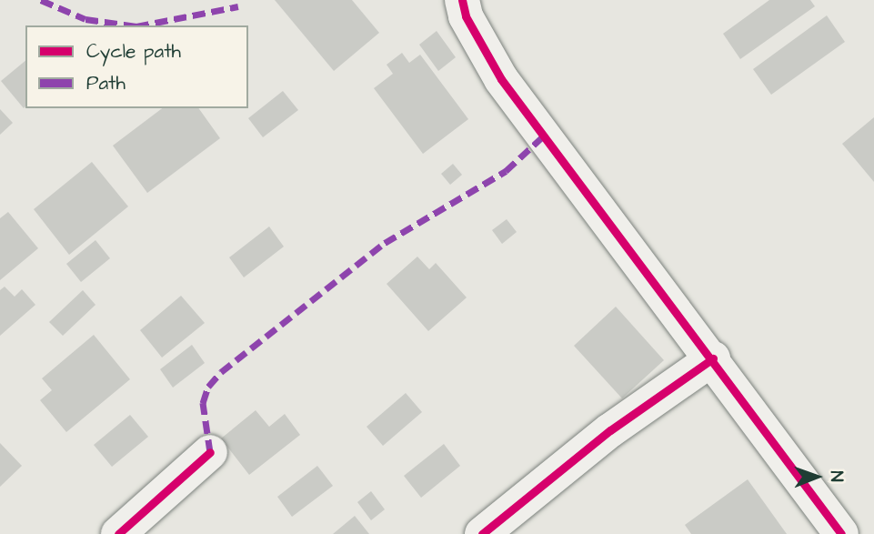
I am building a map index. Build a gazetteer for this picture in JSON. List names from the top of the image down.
{
  "legend": ["Cycle path", "Path"],
  "north": "right"
}
